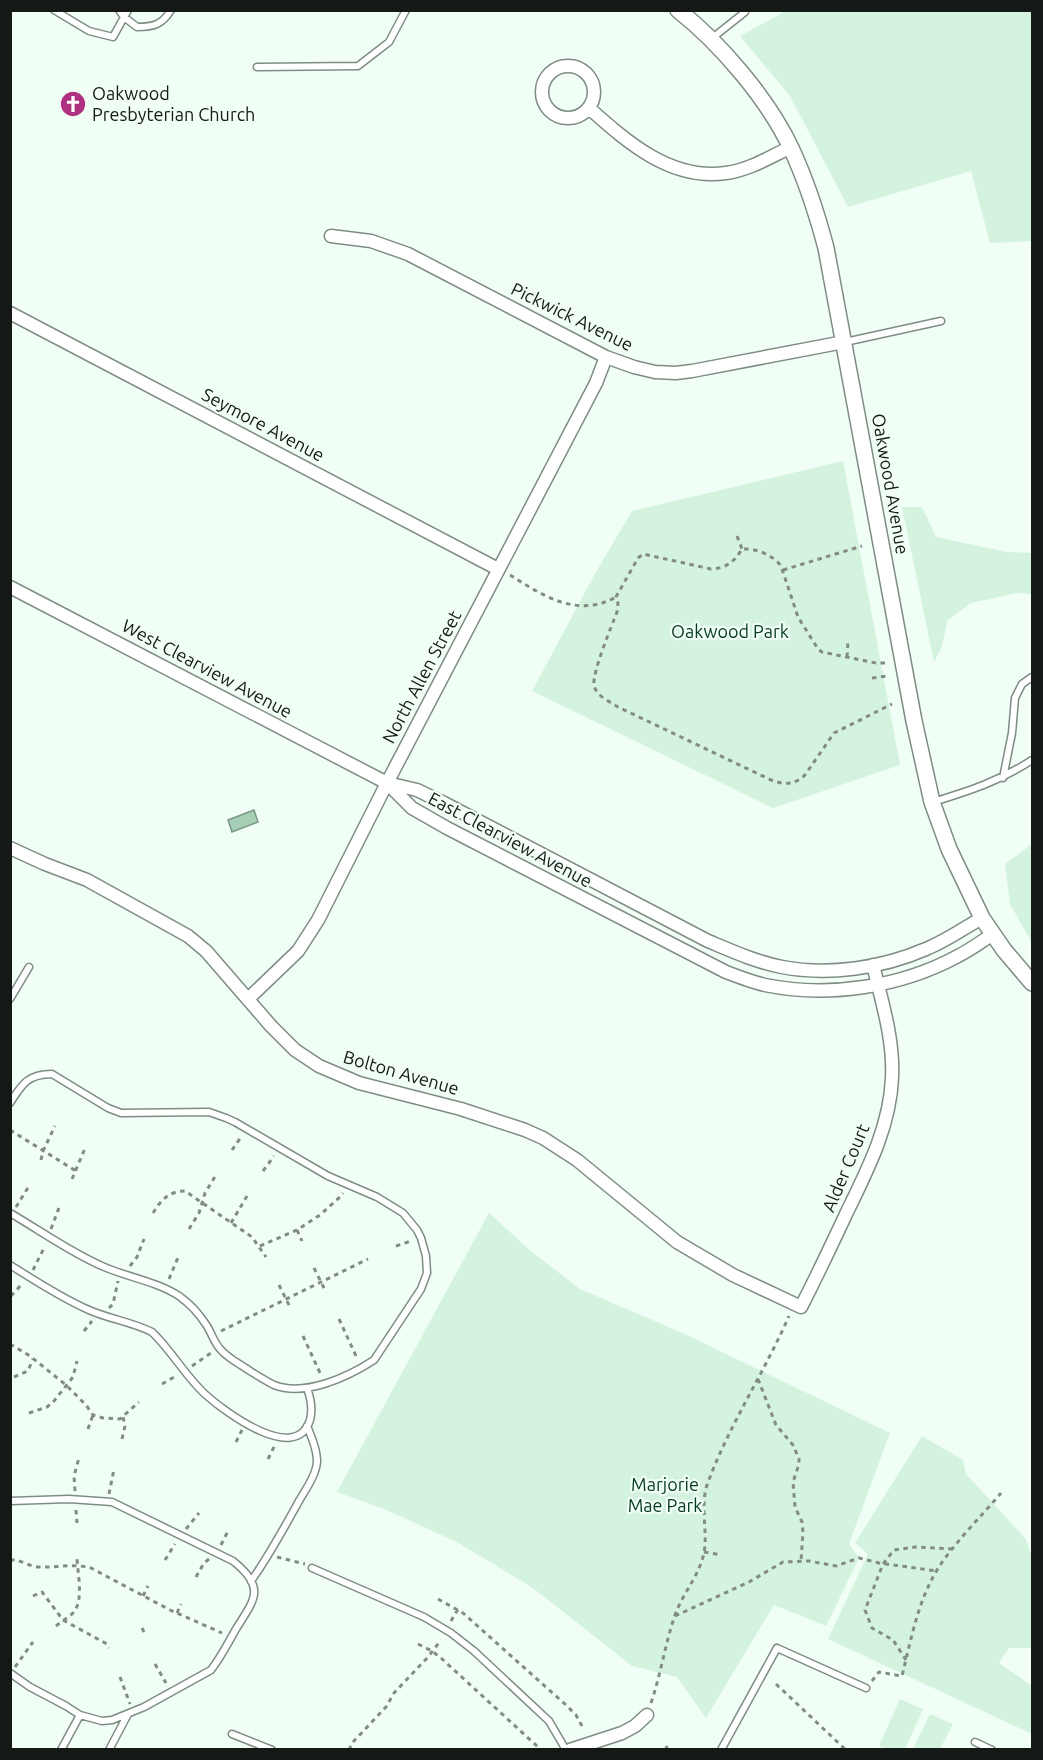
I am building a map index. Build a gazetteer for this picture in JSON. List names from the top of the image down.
{
  "streets": {
    "street": [
      "Pickwick Avenue",
      "Seymore Avenue",
      "Oakwood Avenue",
      "West Clearview Avenue",
      "North Allen Street",
      "East Clearview Avenue",
      "Bolton Avenue",
      "Alder Court"
    ]
  },
  "crossings": [
    ["Pickwick Avenue", "Oakwood Avenue"],
    ["Pickwick Avenue", "North Allen Street"],
    ["Seymore Avenue", "North Allen Street"],
    ["Oakwood Avenue", "East Clearview Avenue"],
    ["West Clearview Avenue", "North Allen Street"],
    ["West Clearview Avenue", "East Clearview Avenue"],
    ["North Allen Street", "East Clearview Avenue"],
    ["North Allen Street", "Bolton Avenue"],
    ["East Clearview Avenue", "Alder Court"],
    ["Bolton Avenue", "Alder Court"]
  ],
  "parks": ["Oakwood Park", "Marjorie Mae Park"],
  "places": {
    "church": ["Oakwood Presbyterian Church"]
  }
}
